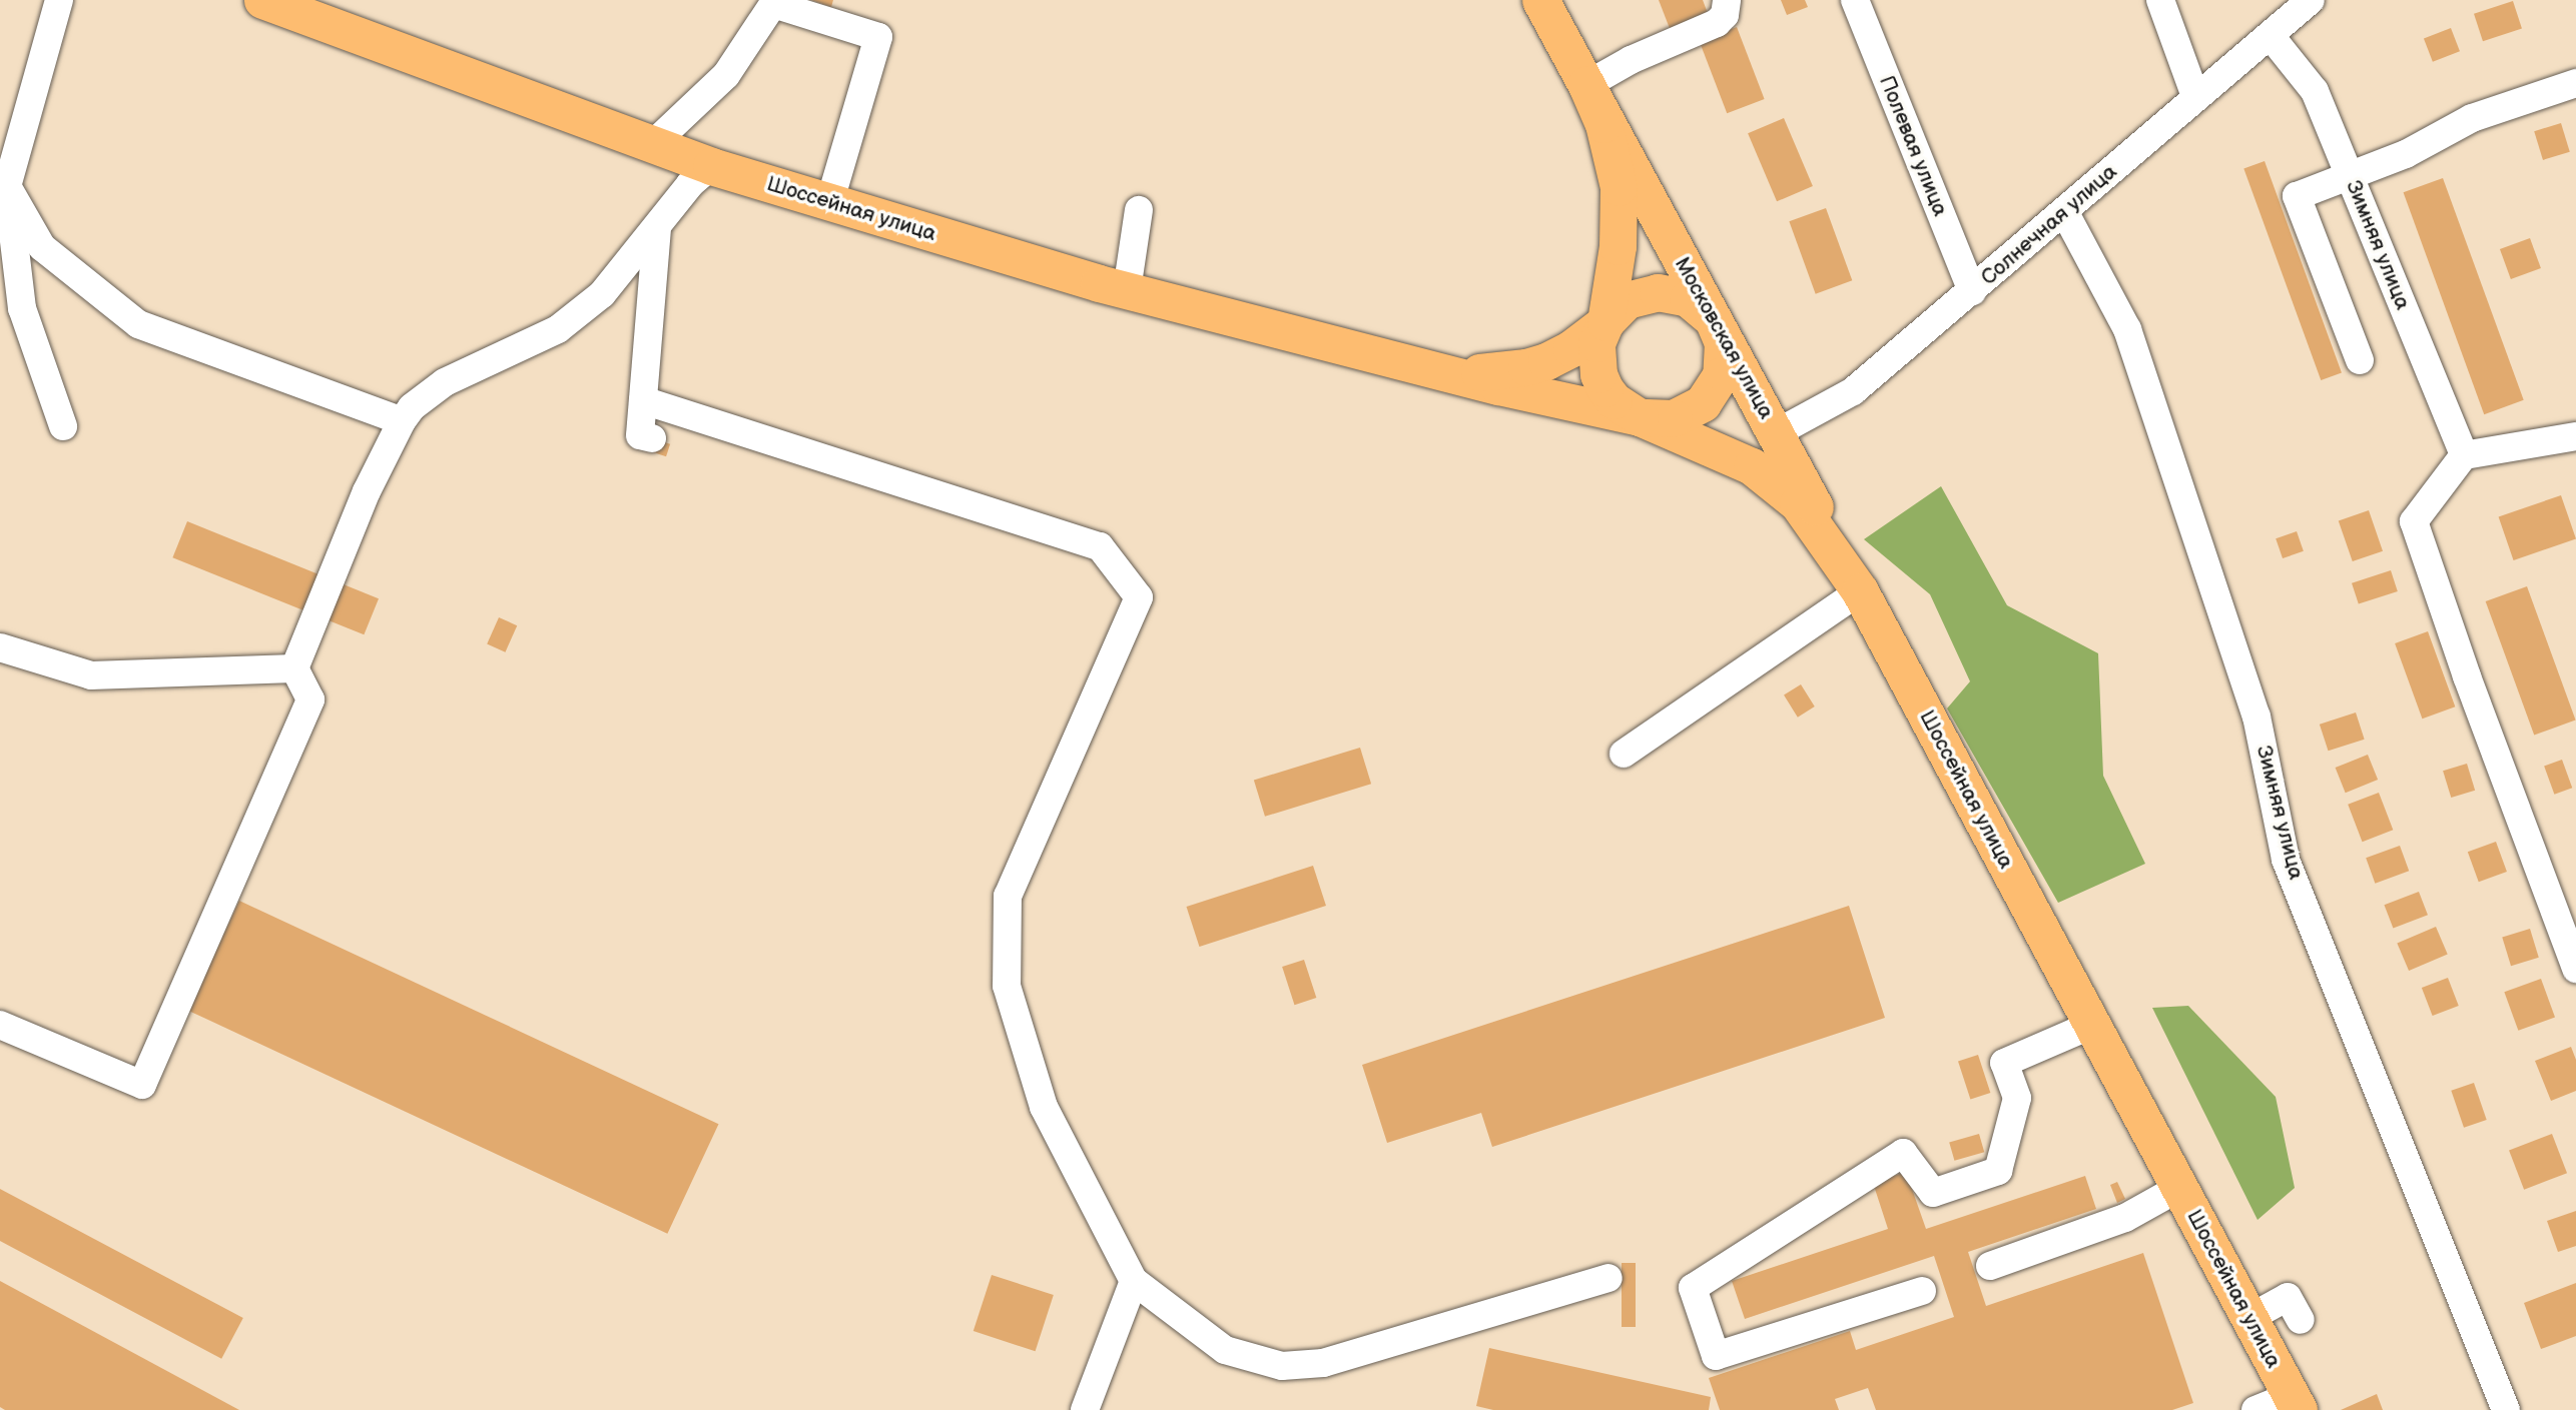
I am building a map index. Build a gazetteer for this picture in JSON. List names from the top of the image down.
{
  "streets": {
    "main road": ["Шоссейная улица", "Московская улица"],
    "street": ["Полевая улица", "Солнечная улица", "Зимняя улица"]
  },
  "crossings": [
    ["Полевая улица", "Солнечная улица"],
    ["Шоссейная улица", "Московская улица"],
    ["Солнечная улица", "Зимняя улица"],
    ["Солнечная улица", "Московская улица"]
  ]
}
